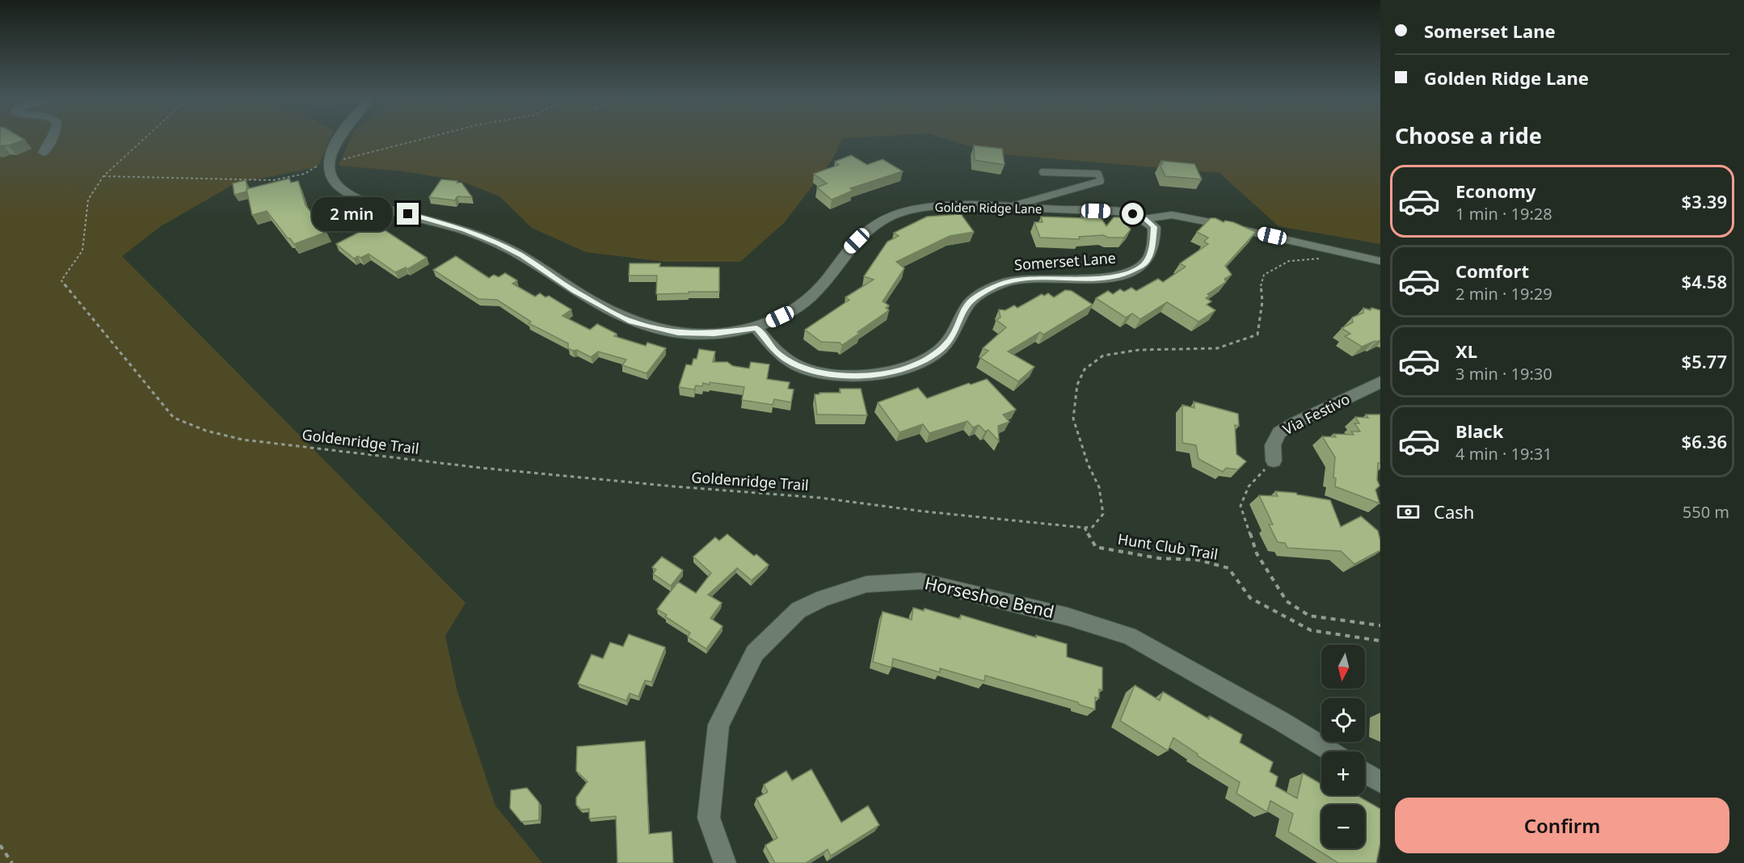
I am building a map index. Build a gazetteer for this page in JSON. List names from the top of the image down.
{
  "streets": {
    "street": [
      "Golden Ridge Lane",
      "Somerset Lane",
      "Via Festivo",
      "Horseshoe Bend"
    ],
    "path": ["Goldenridge Trail", "Hunt Club Trail"]
  },
  "crossings": [
    ["Golden Ridge Lane", "Somerset Lane"],
    ["Goldenridge Trail", "Hunt Club Trail"]
  ],
  "north": "bottom",
  "page": {
    "banner": ["Somerset Lane", "Golden Ridge Lane"],
    "heading": "Choose a ride",
    "list": [
      {
        "name": "Economy",
        "note": "1 min · 19:28",
        "value": "$3.39"
      },
      {
        "name": "Comfort",
        "note": "2 min · 19:29",
        "value": "$4.58"
      },
      {
        "name": "XL",
        "note": "3 min · 19:30",
        "value": "$5.77"
      },
      {
        "name": "Black",
        "note": "4 min · 19:31",
        "value": "$6.36"
      }
    ],
    "bubble": "2 min",
    "pay": ["Cash", "550 m"],
    "map_buttons": ["+", "−"],
    "buttons": "Confirm"
  }
}
